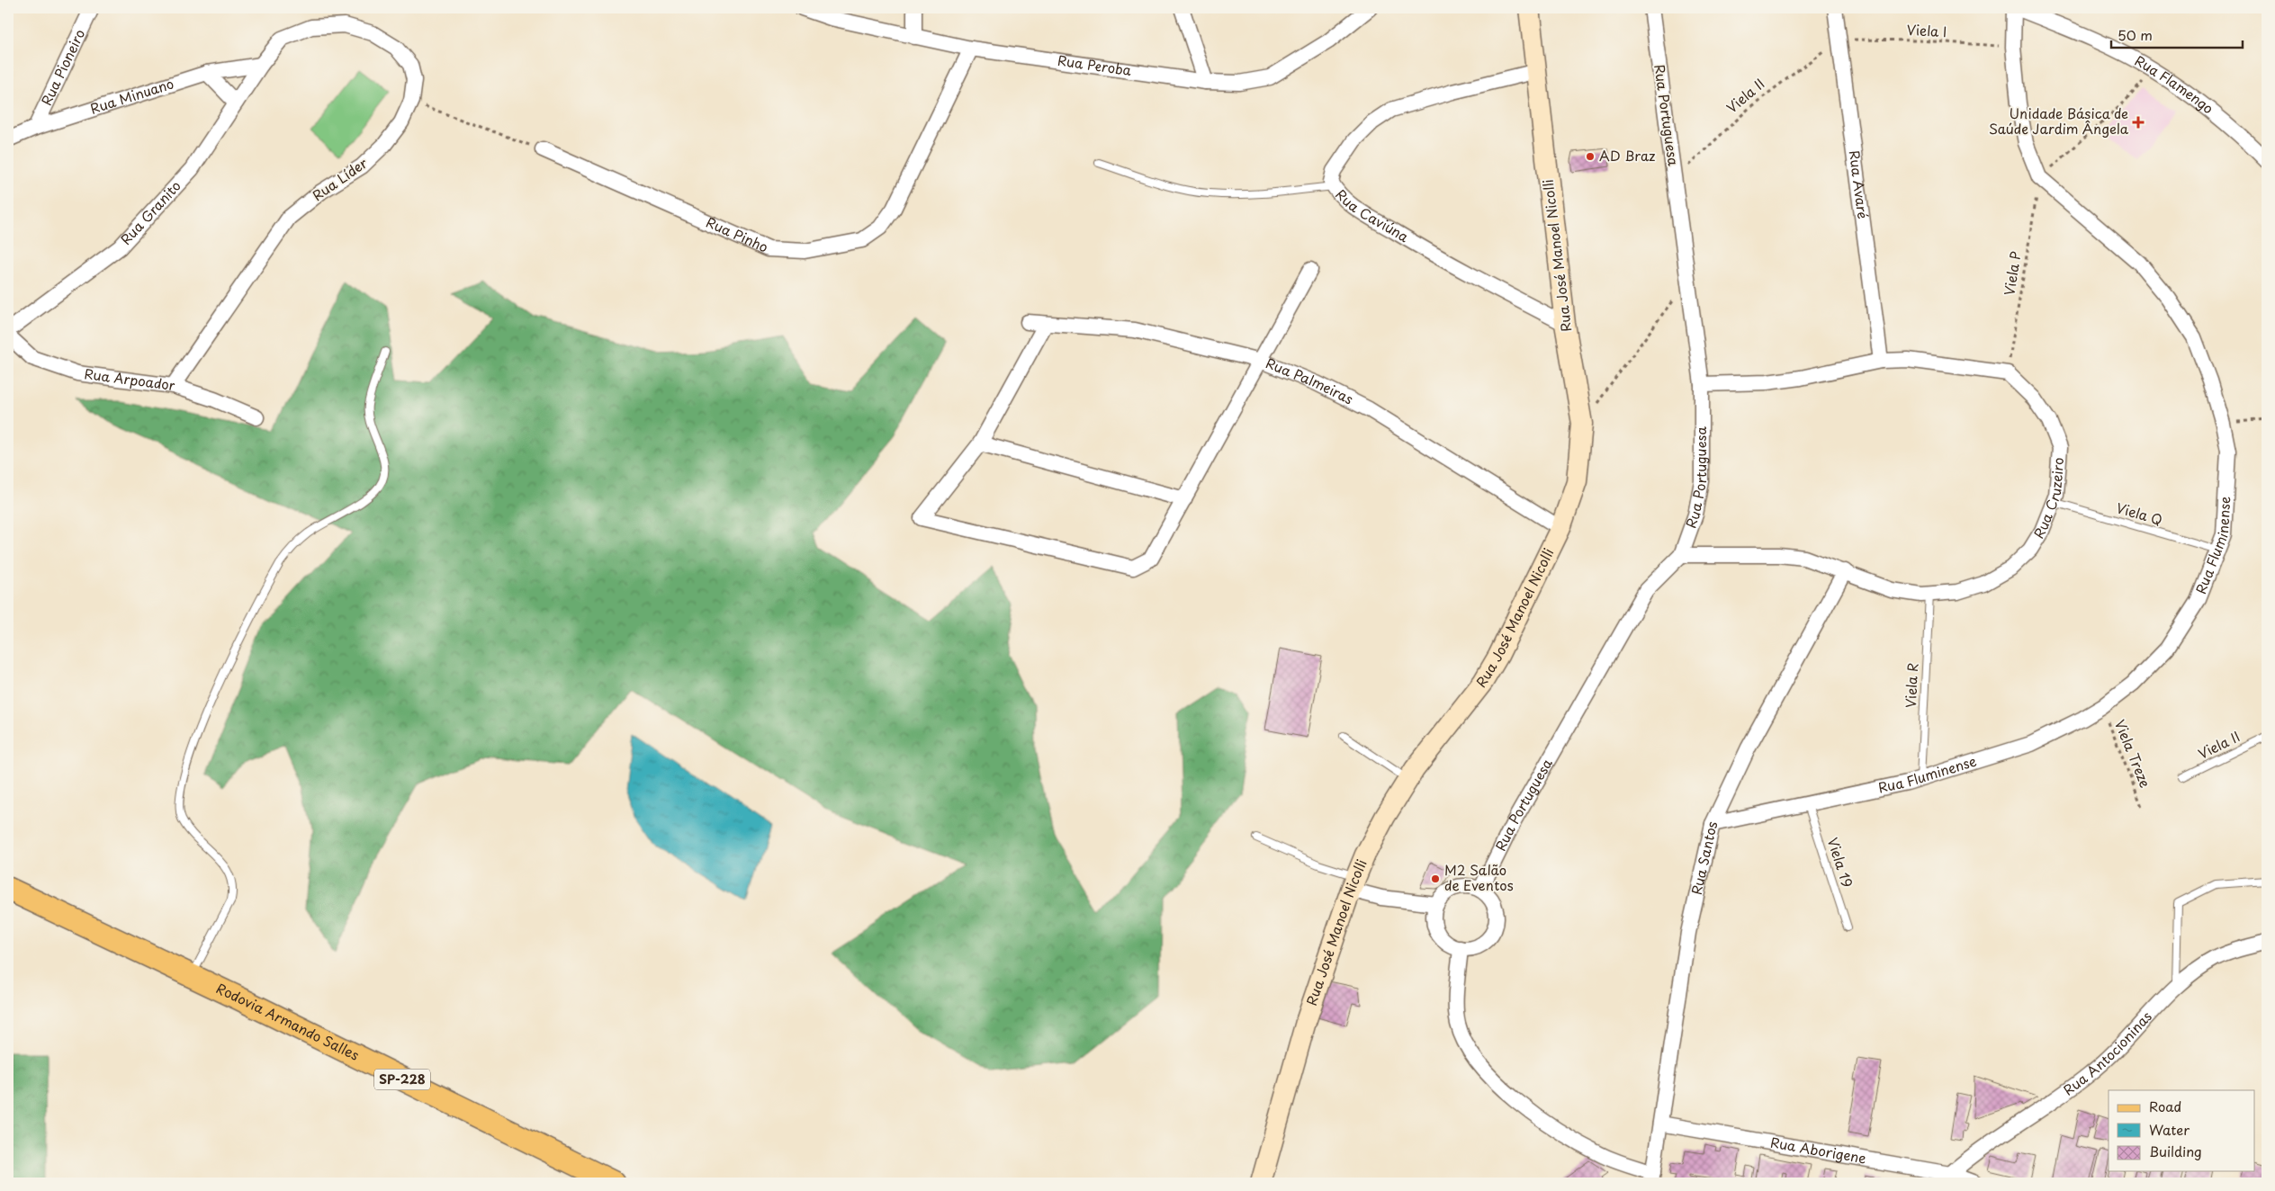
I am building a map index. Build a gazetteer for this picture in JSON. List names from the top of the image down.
{
  "streets": {
    "main road": ["Rua José Manoel Nicolli", "Rodovia Armando Salles", "SP-228"],
    "street": [
      "Rua Peroba",
      "Rua Pioneiro",
      "Rua Flamengo",
      "Rua Minuano",
      "Rua Portuguesa",
      "Rua Líder",
      "Rua Avaré",
      "Rua Granito",
      "Rua Caviúna",
      "Rua Pinho",
      "Rua Arpoador",
      "Rua Palmeiras",
      "Rua Cruzeiro",
      "Rua Fluminense",
      "Rua Santos",
      "Rua Antocioninas",
      "Rua Aborigene"
    ],
    "lane": [
      "Viela II",
      "Viela Q",
      "Viela R",
      "Viela 19"
    ],
    "path": ["Viela I", "Viela P", "Viela Treze"]
  },
  "crossings": [
    ["Viela I", "Viela II"],
    ["Viela I", "Rua Avaré"],
    ["Viela I", "Rua Fluminense"],
    ["Rua Peroba", "Rua Pinho"],
    ["Rua Pioneiro", "Rua Minuano"],
    ["Rua Flamengo", "Rua Fluminense"],
    ["Viela II", "Rua Portuguesa"],
    ["Viela II", "Rua Avaré"],
    ["Rua Minuano", "Rua Líder"],
    ["Rua Minuano", "Rua Granito"],
    ["Rua Portuguesa", "Rua Cruzeiro"],
    ["Rua Líder", "Rua Granito"],
    ["Rua Líder", "Rua Arpoador"],
    ["Rua Caviúna", "Rua José Manoel Nicolli"],
    ["Rua José Manoel Nicolli", "Rua Palmeiras"],
    ["Viela P", "Rua Cruzeiro"],
    ["Viela P", "Rua Fluminense"],
    ["Rua Cruzeiro", "Viela Q"],
    ["Rua Cruzeiro", "Viela R"],
    ["Rua Cruzeiro", "Rua Santos"],
    ["Viela Q", "Rua Fluminense"],
    ["Rua Fluminense", "Viela R"],
    ["Rua Fluminense", "Viela Treze"],
    ["Rua Fluminense", "Rua Santos"],
    ["Rua Fluminense", "Viela 19"],
    ["Rua Santos", "Rua Aborigene"],
    ["Rua Antocioninas", "Rua Aborigene"]
  ],
  "places": {
    "health": ["Unidade Básica de Saúde Jardim Ângela"],
    "other": ["AD Braz", "M2 Salão de Eventos"]
  },
  "legend": ["Road", "Water", "Building"],
  "scale_bar": "50 m"
}
